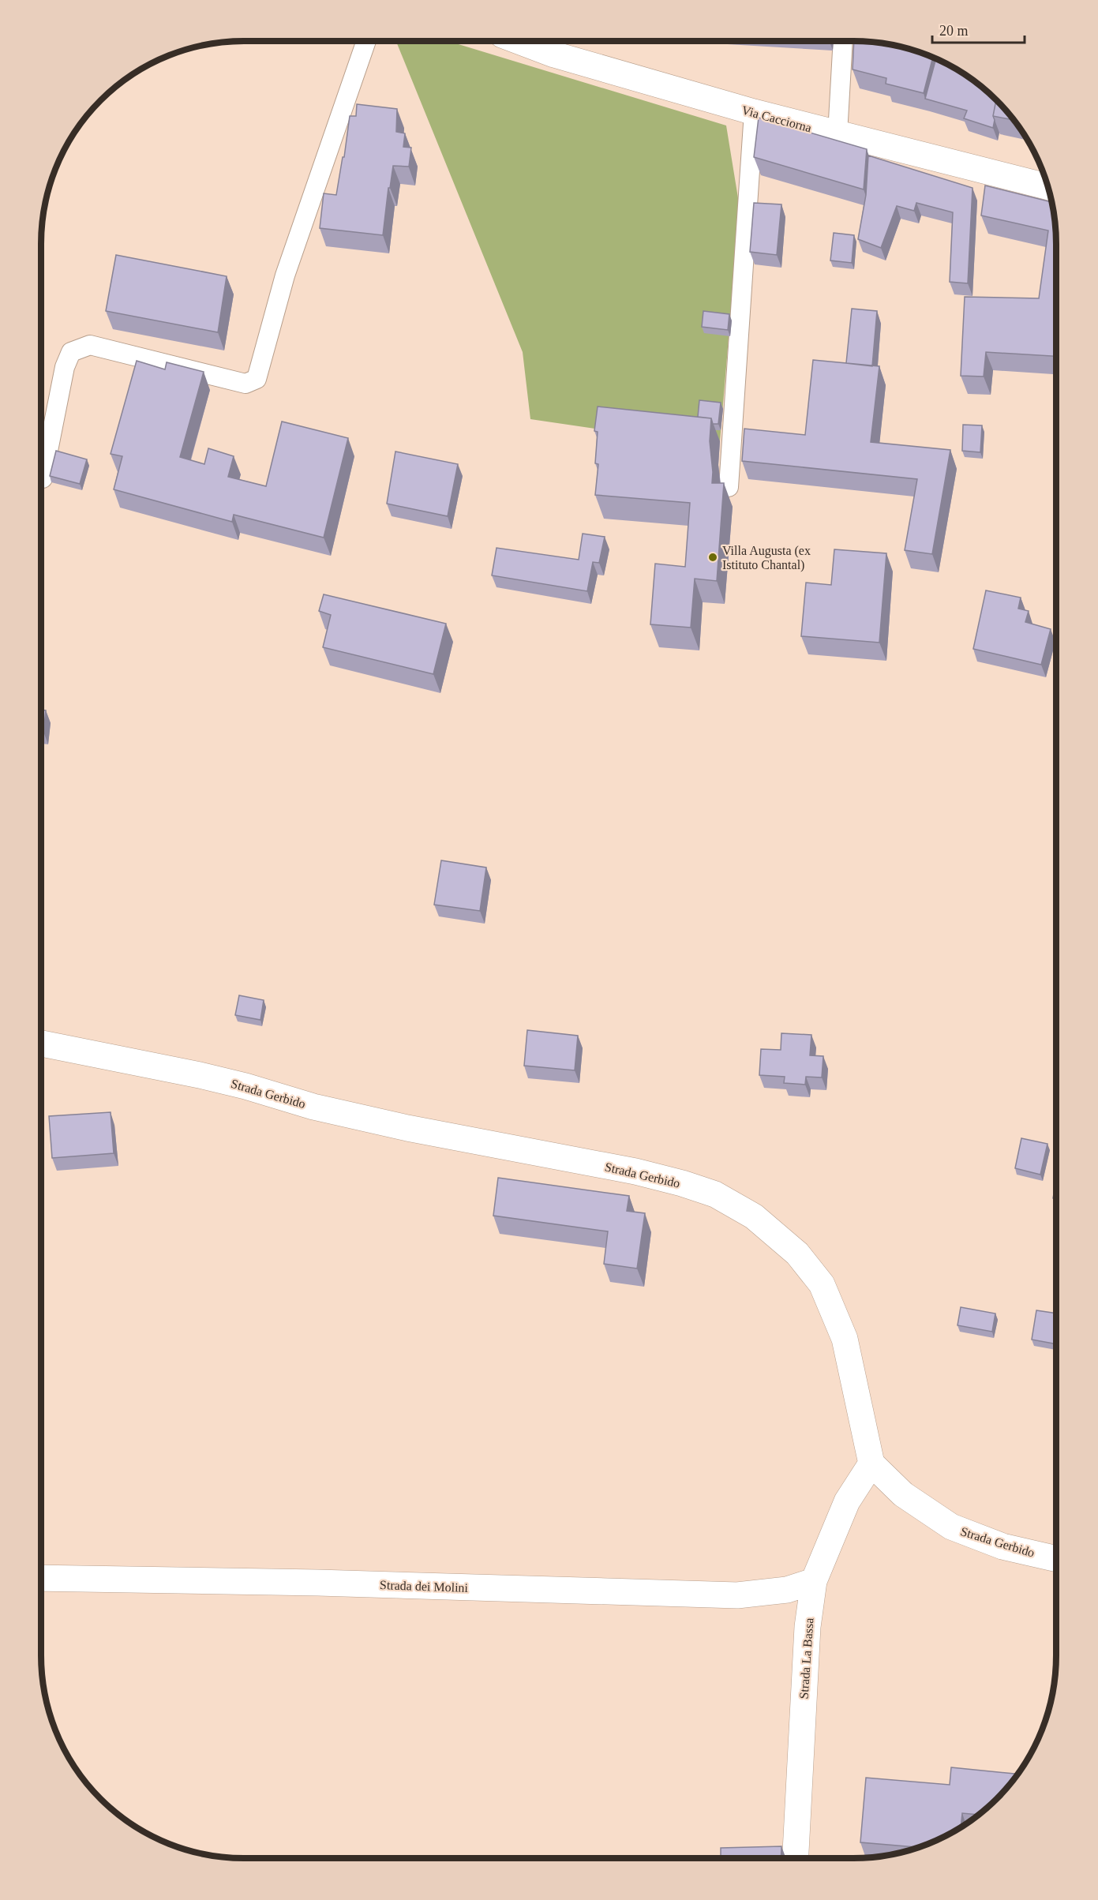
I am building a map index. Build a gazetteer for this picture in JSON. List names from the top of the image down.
{
  "streets": {
    "street": [
      "Via Cacciorna",
      "Strada Gerbido",
      "Strada dei Molini",
      "Strada La Bassa"
    ]
  },
  "crossings": [
    ["Strada Gerbido", "Strada La Bassa"],
    ["Strada dei Molini", "Strada La Bassa"]
  ],
  "places": ["Villa Augusta (ex Istituto Chantal)"],
  "scale_bar": "20 m"
}
